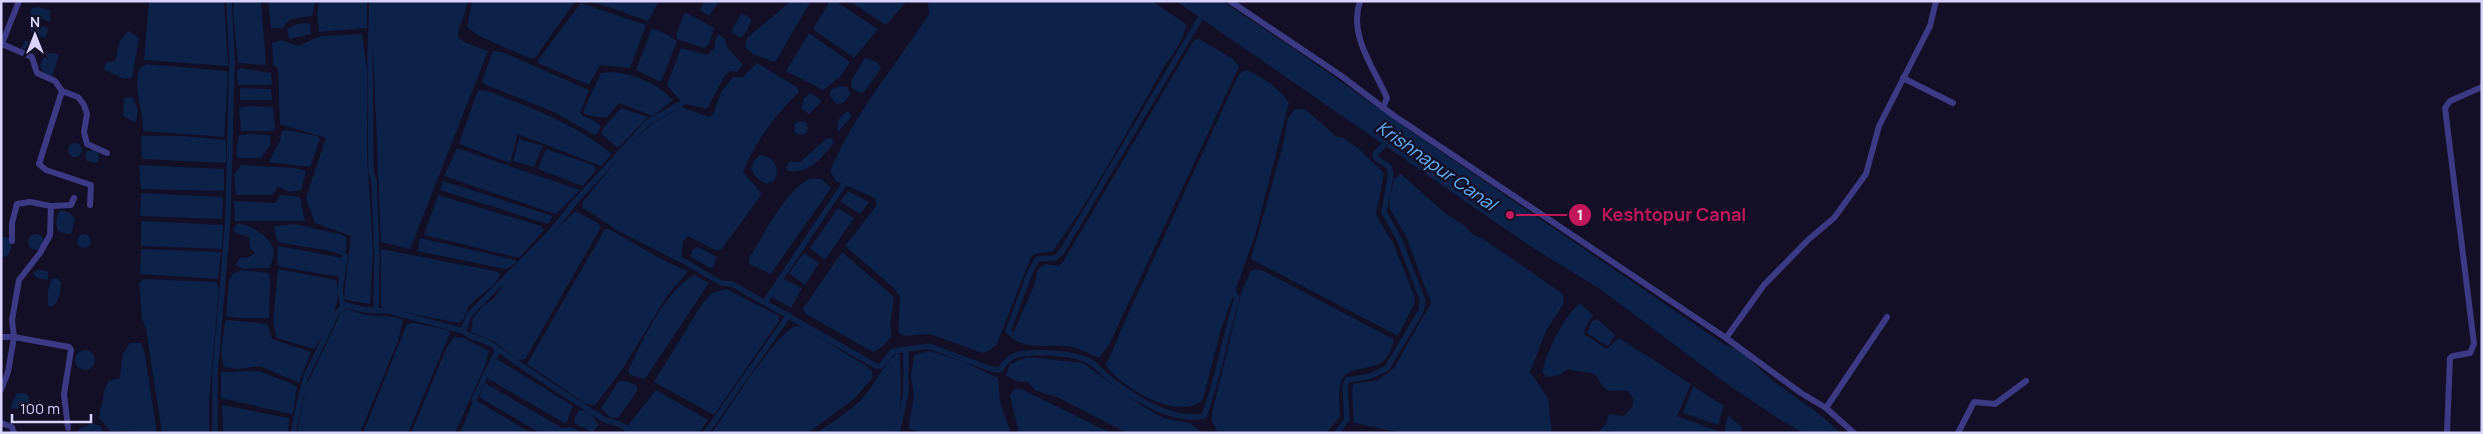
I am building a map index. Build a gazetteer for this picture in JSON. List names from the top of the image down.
{
  "water": ["Krishnapur Canal"],
  "places": ["Keshtopur Canal"],
  "scale_bar": "100 m",
  "north": "top"
}
